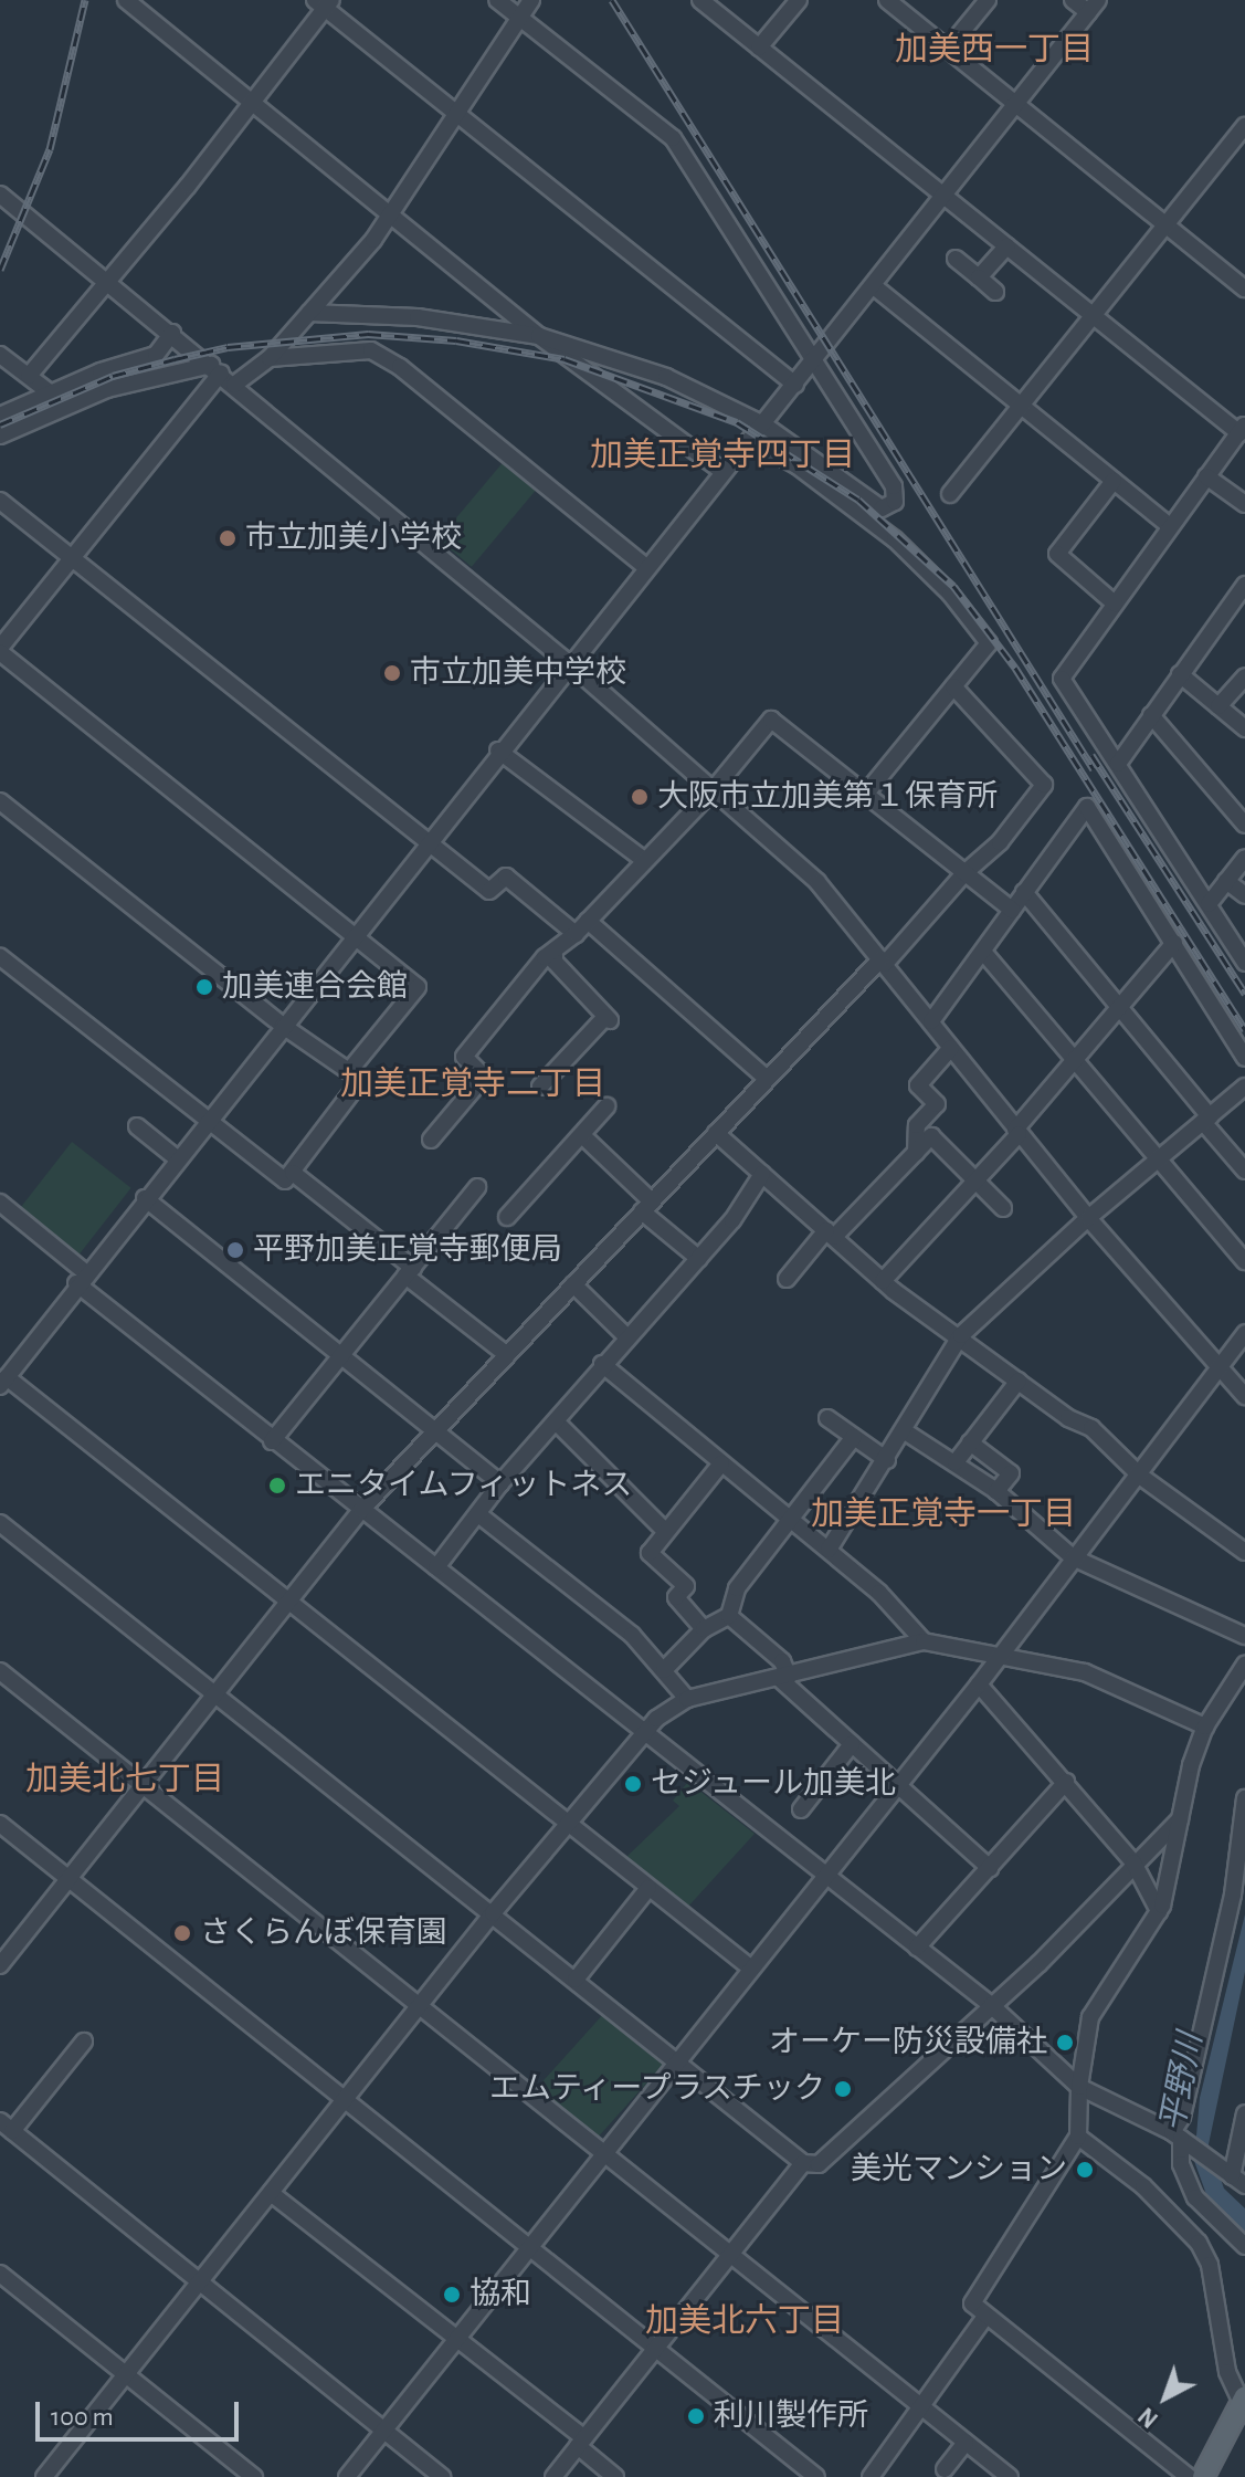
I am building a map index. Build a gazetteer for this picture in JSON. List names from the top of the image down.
{
  "districts": [
    "加美西一丁目",
    "加美正覚寺四丁目",
    "加美正覚寺二丁目",
    "加美正覚寺一丁目",
    "加美北七丁目",
    "加美北六丁目"
  ],
  "water": ["平野川"],
  "places": [
    "市立加美小学校",
    "市立加美中学校",
    "大阪市立加美第１保育所",
    "加美連合会館",
    "平野加美正覚寺郵便局",
    "エニタイムフィットネス",
    "セジュール加美北",
    "さくらんぼ保育園",
    "オーケー防災設備社",
    "エムティープラスチック",
    "美光マンション",
    "協和",
    "利川製作所"
  ],
  "scale_bar": "100 m",
  "north": "bottom left"
}
